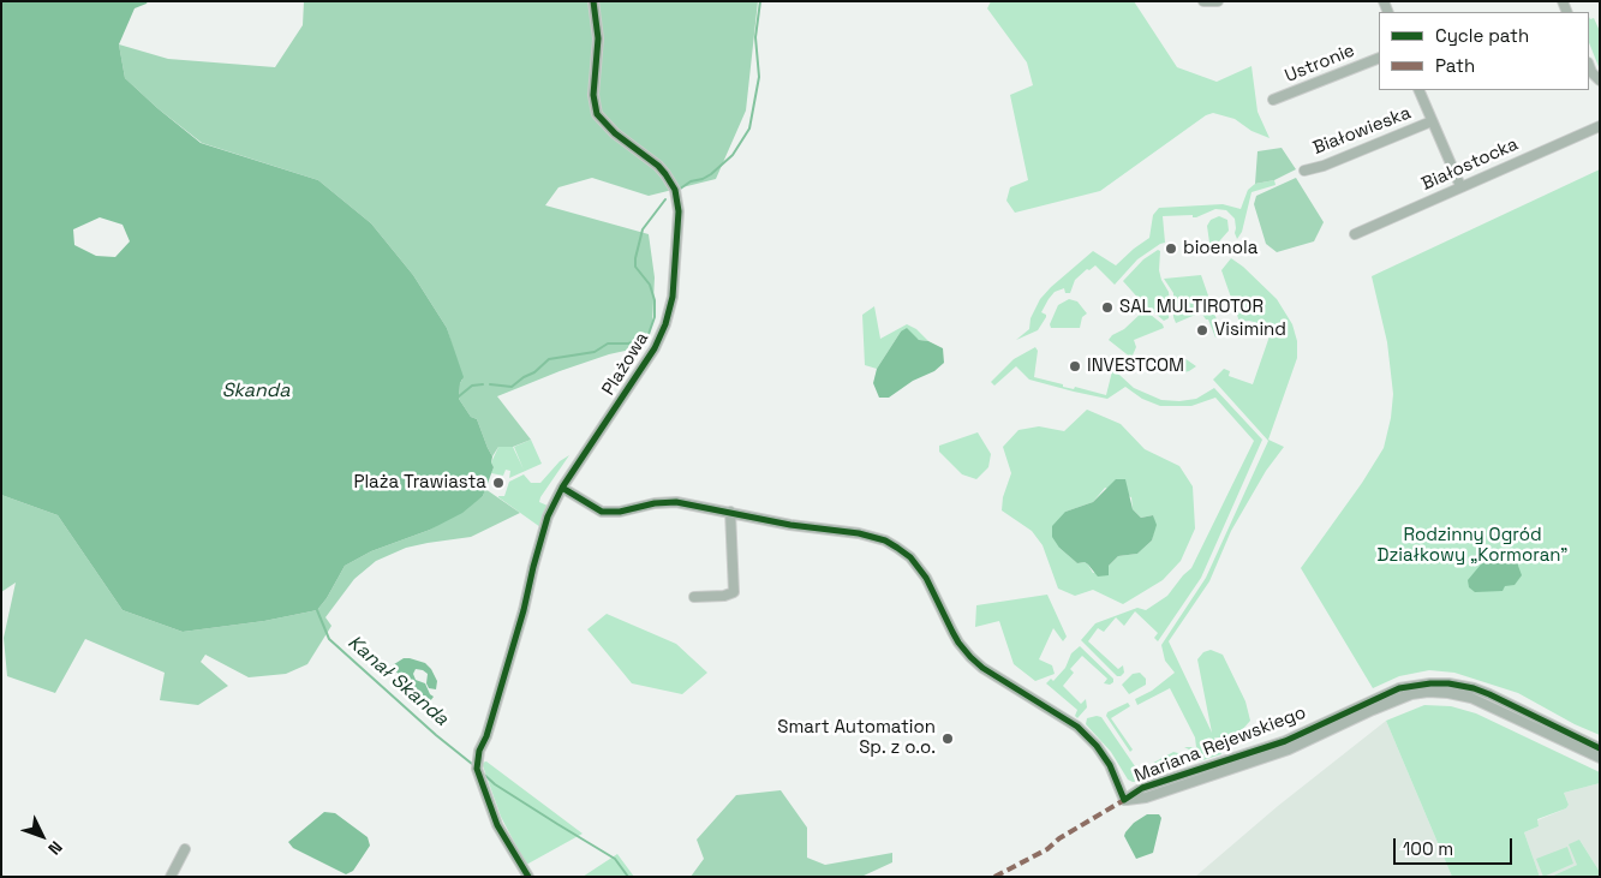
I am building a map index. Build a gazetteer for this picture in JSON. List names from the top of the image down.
{
  "streets": {
    "street": [
      "Ustronie",
      "Białowieska",
      "Białostocka",
      "Plażowa",
      "Mariana Rejewskiego"
    ]
  },
  "water": ["Skanda", "Kanał Skanda"],
  "parks": ["Rodzinny Ogród Działkowy „Kormoran”"],
  "places": [
    "bioenola",
    "SAL MULTIROTOR",
    "Visimind",
    "INVESTCOM",
    "Plaża Trawiasta",
    "Smart Automation Sp. z o.o."
  ],
  "legend": ["Cycle path", "Path"],
  "scale_bar": "100 m",
  "north": "bottom right"
}
